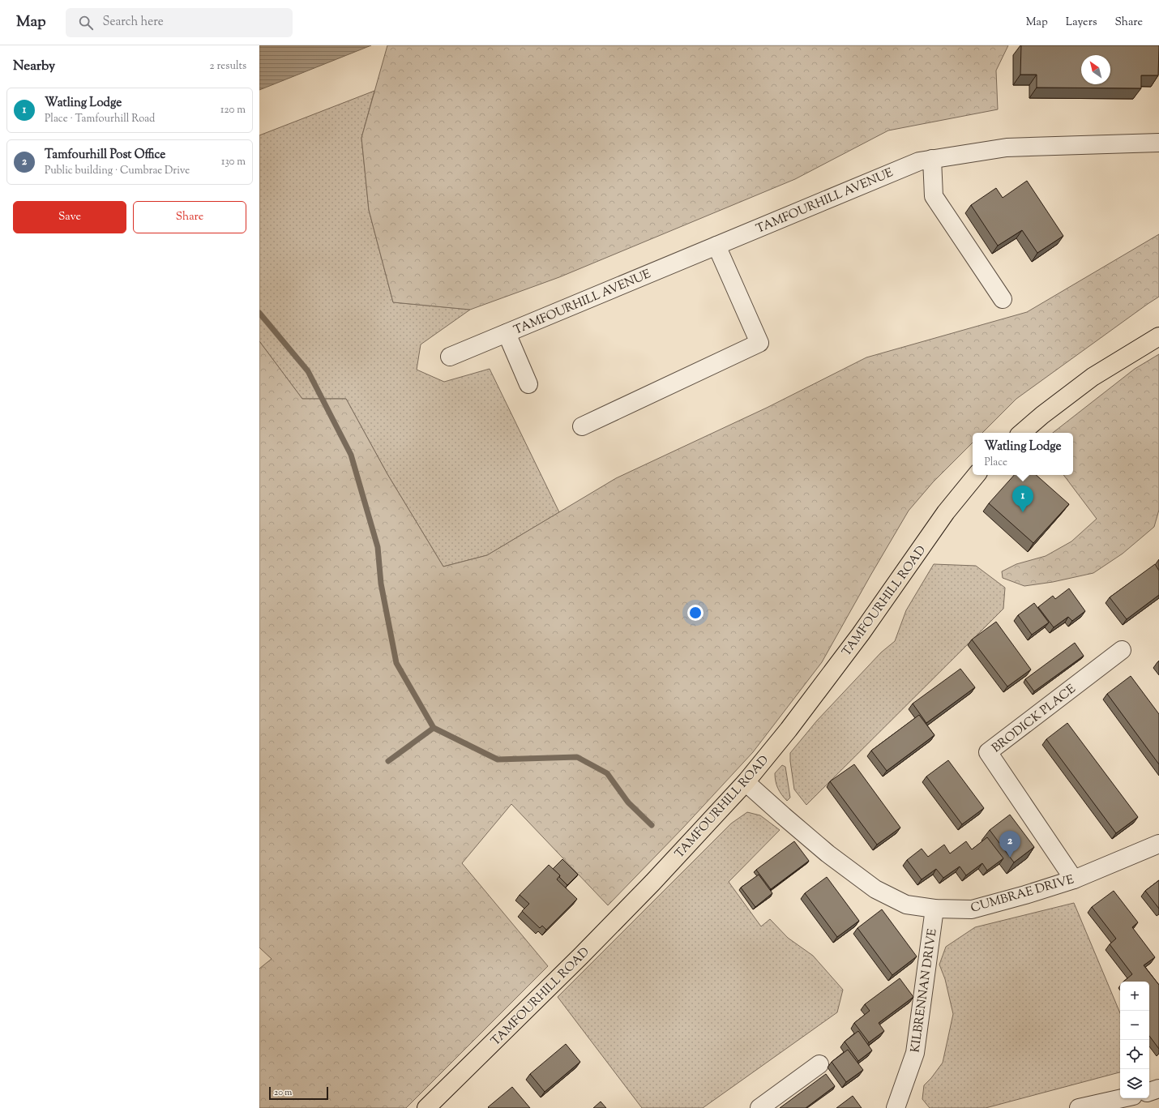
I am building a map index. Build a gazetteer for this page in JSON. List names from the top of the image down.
{
  "streets": {
    "main road": ["TAMFOURHILL ROAD"],
    "street": [
      "TAMFOURHILL AVENUE",
      "BRODICK PLACE",
      "CUMBRAE DRIVE",
      "KILBRENNAN DRIVE"
    ]
  },
  "crossings": [
    ["TAMFOURHILL ROAD", "CUMBRAE DRIVE"],
    ["BRODICK PLACE", "CUMBRAE DRIVE"],
    ["CUMBRAE DRIVE", "KILBRENNAN DRIVE"]
  ],
  "scale_bar": "20 m",
  "north": "top left",
  "page": {
    "header": "Map",
    "search": "Search here",
    "nav": ["Map", "Layers", "Share"],
    "heading": ["Nearby", "2 results"],
    "list": [
      {
        "mark": "1",
        "name": "Watling Lodge",
        "note": "Place · Tamfourhill Road",
        "value": "120 m"
      },
      {
        "mark": "2",
        "name": "Tamfourhill Post Office",
        "note": "Public building · Cumbrae Drive",
        "value": "130 m"
      }
    ],
    "buttons": ["Save", "Share"],
    "popup": ["Watling Lodge", "Place"],
    "pins": ["1", "2"],
    "map_buttons": ["+", "−"],
    "scale": "20 m"
  }
}
